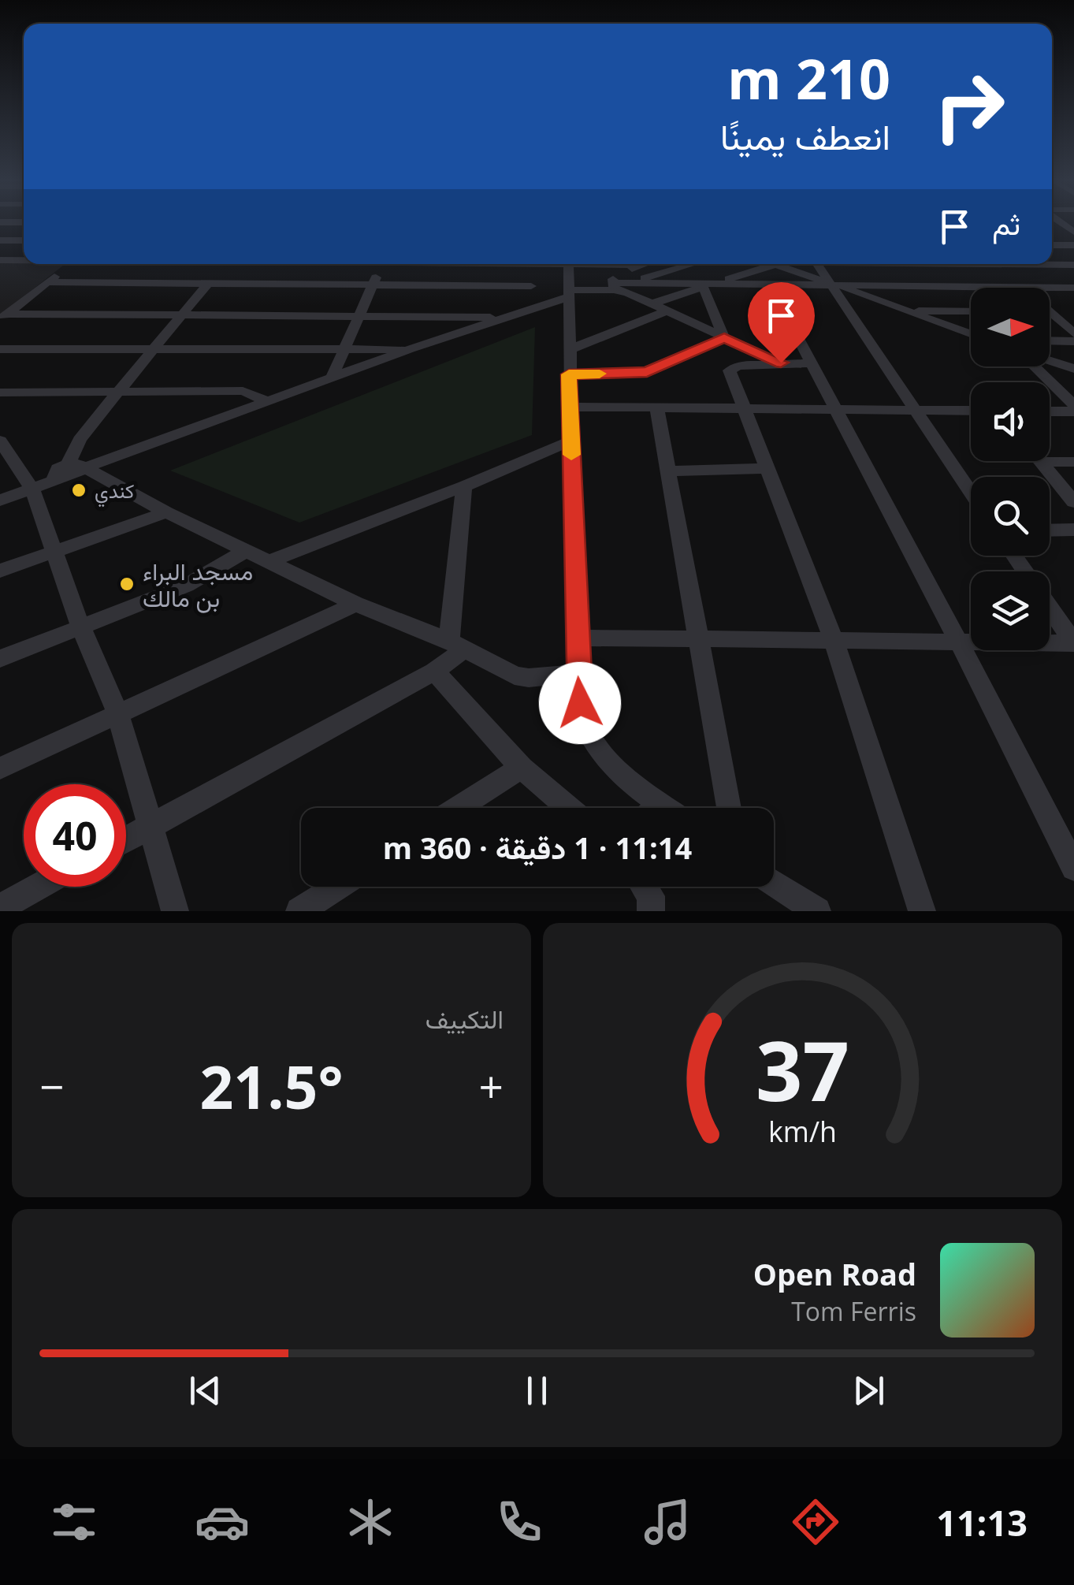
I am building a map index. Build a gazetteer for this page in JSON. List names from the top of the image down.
{
  "places": ["كندي", "مسجد البراء بن مالك"],
  "north": "right",
  "page": {
    "turn": ["210 m", "انعطف يمينًا"],
    "then": "ثم",
    "limit": "40",
    "trip": "11:14 · 1 دقيقة · 360 m",
    "tile": "التكييف",
    "heat": ["−", "21.5°", "+"],
    "song": ["Open Road", "Tom Ferris"],
    "tabs": "11:13",
    "gauge": ["37", "km/h"]
  }
}
